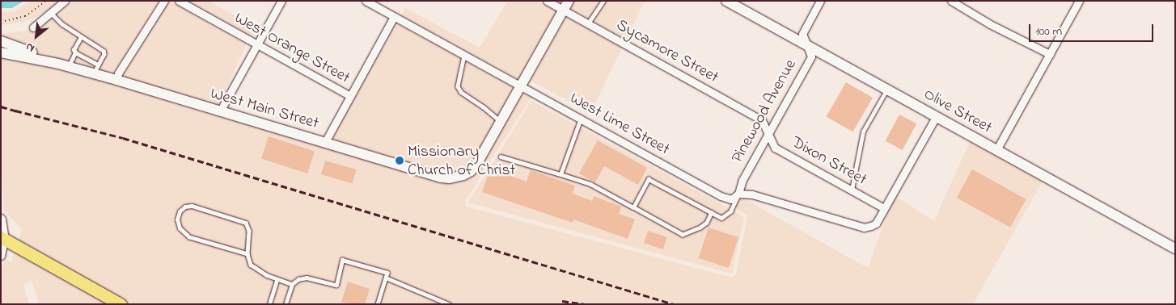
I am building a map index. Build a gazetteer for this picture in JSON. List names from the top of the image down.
{
  "streets": {
    "main road": ["West Main Street", "Olive Street"],
    "street": [
      "West Orange Street",
      "Sycamore Street",
      "Pinewood Avenue",
      "West Lime Street",
      "Dixon Street"
    ]
  },
  "crossings": [
    ["Sycamore Street", "Pinewood Avenue"],
    ["Sycamore Street", "Dixon Street"],
    ["Pinewood Avenue", "Olive Street"],
    ["Pinewood Avenue", "West Lime Street"],
    ["Pinewood Avenue", "Dixon Street"],
    ["West Lime Street", "Dixon Street"]
  ],
  "places": ["Missionary Church of Christ"],
  "scale_bar": "100 m",
  "north": "bottom left"
}
